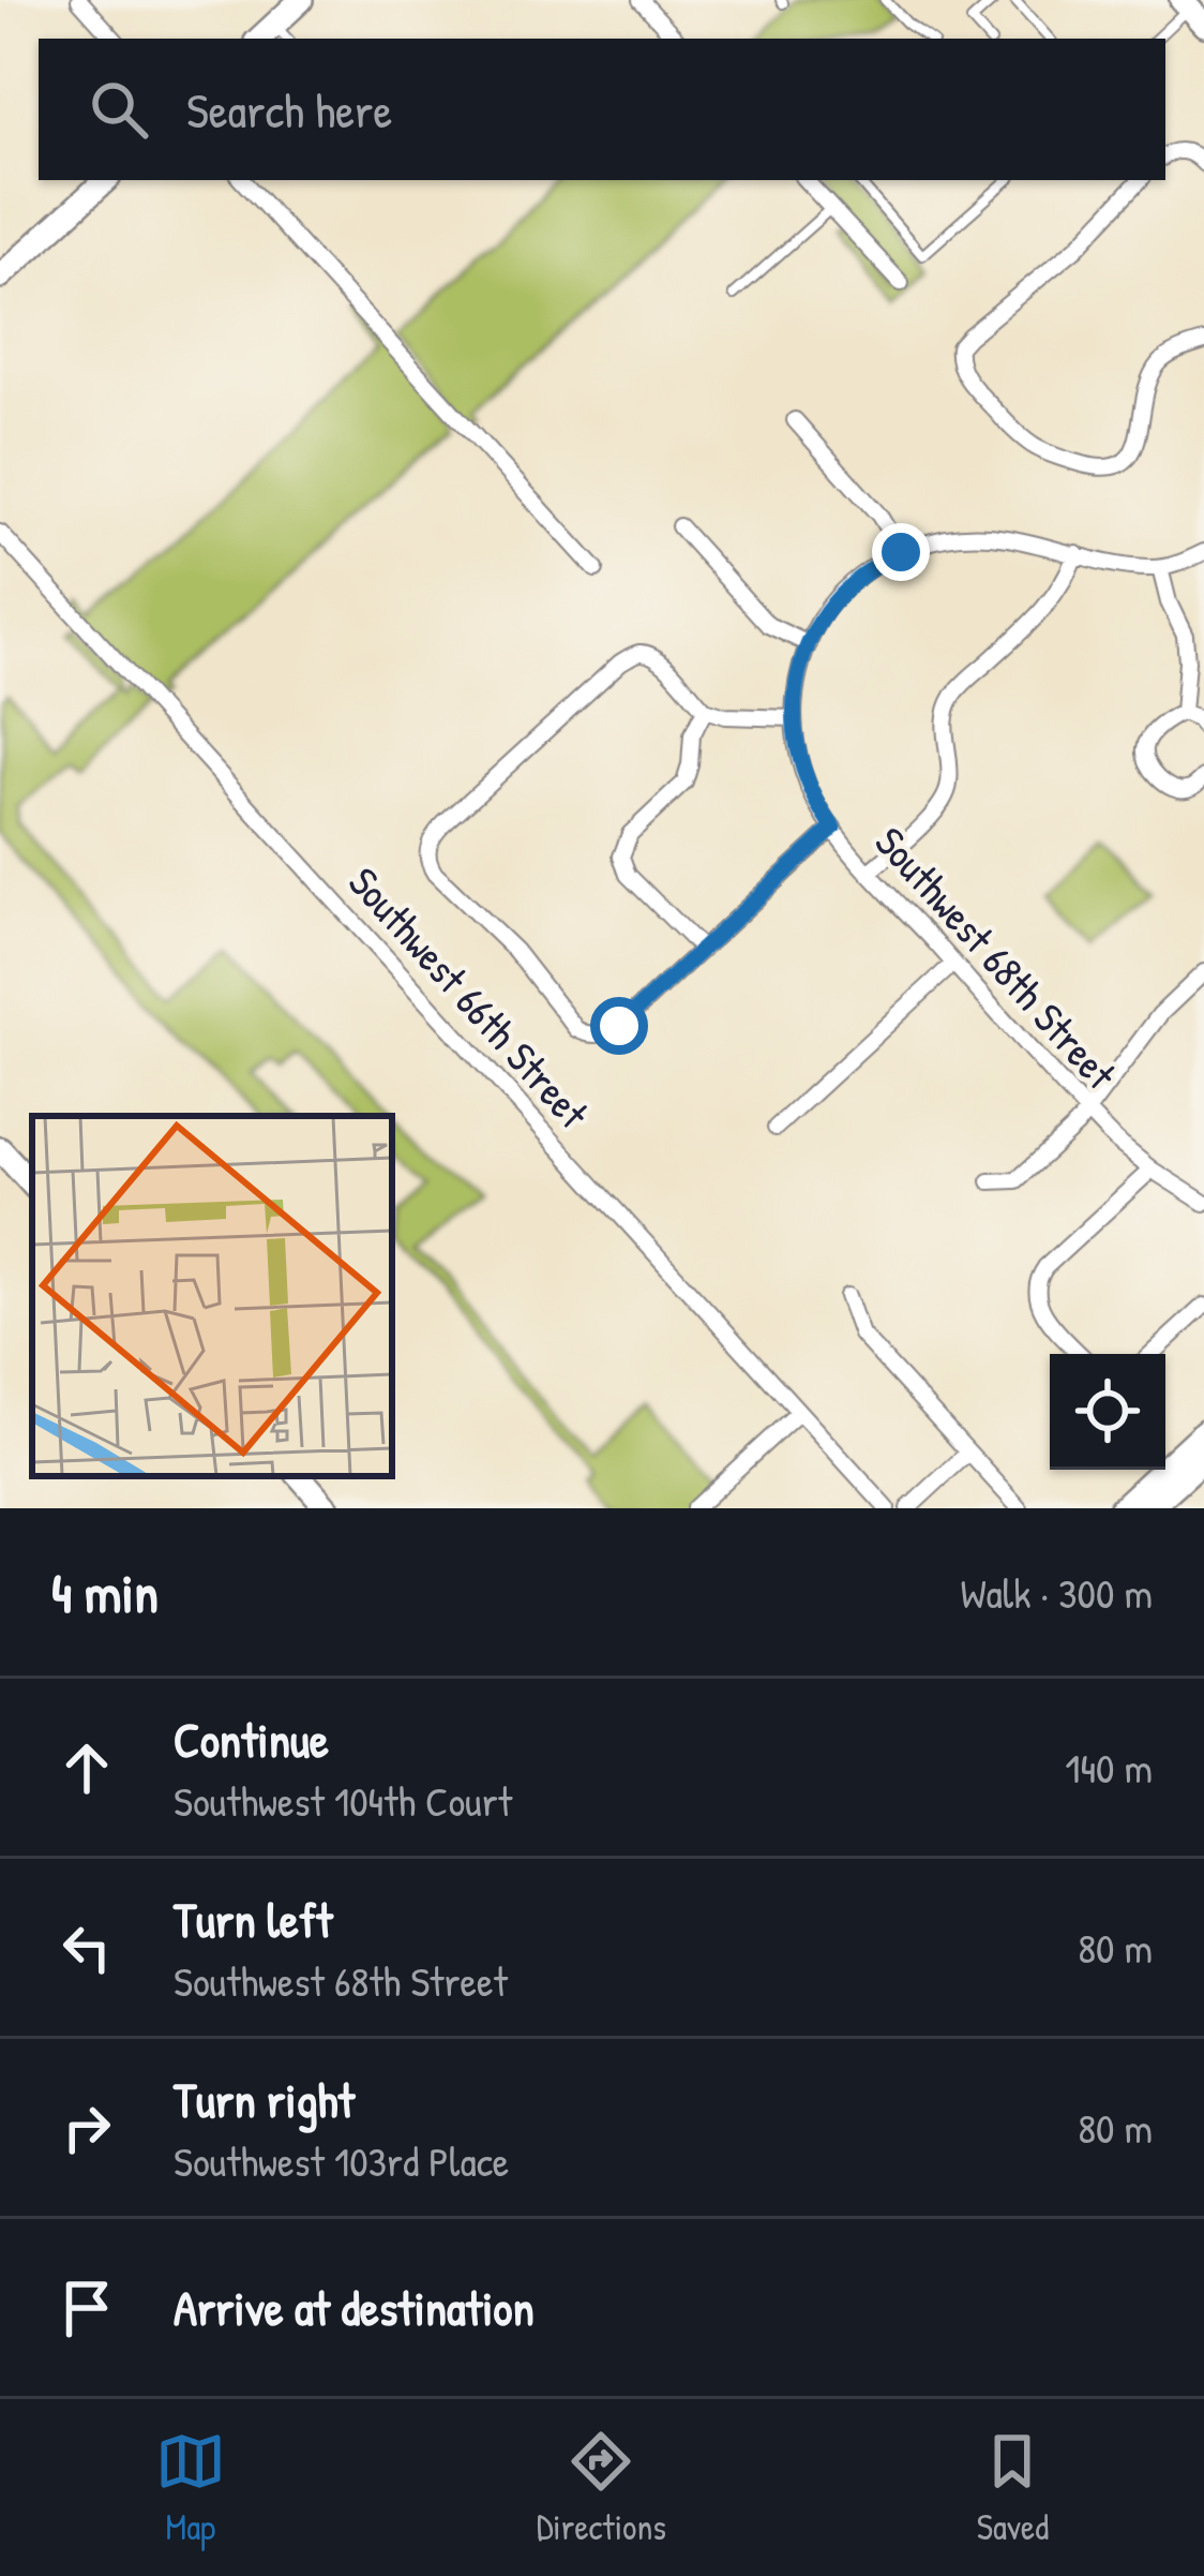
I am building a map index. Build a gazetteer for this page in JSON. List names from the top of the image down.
{
  "streets": {
    "street": ["Southwest 68th Street", "Southwest 66th Street"]
  },
  "page": {
    "search": "Search here",
    "heading": ["4 min", "Walk · 300 m"],
    "list": [
      ["Continue", "Southwest 104th Court", "140 m"],
      ["Turn left", "Southwest 68th Street", "80 m"],
      ["Turn right", "Southwest 103rd Place", "80 m"],
      "Arrive at destination"
    ],
    "nav": ["Map", "Directions", "Saved"]
  }
}
